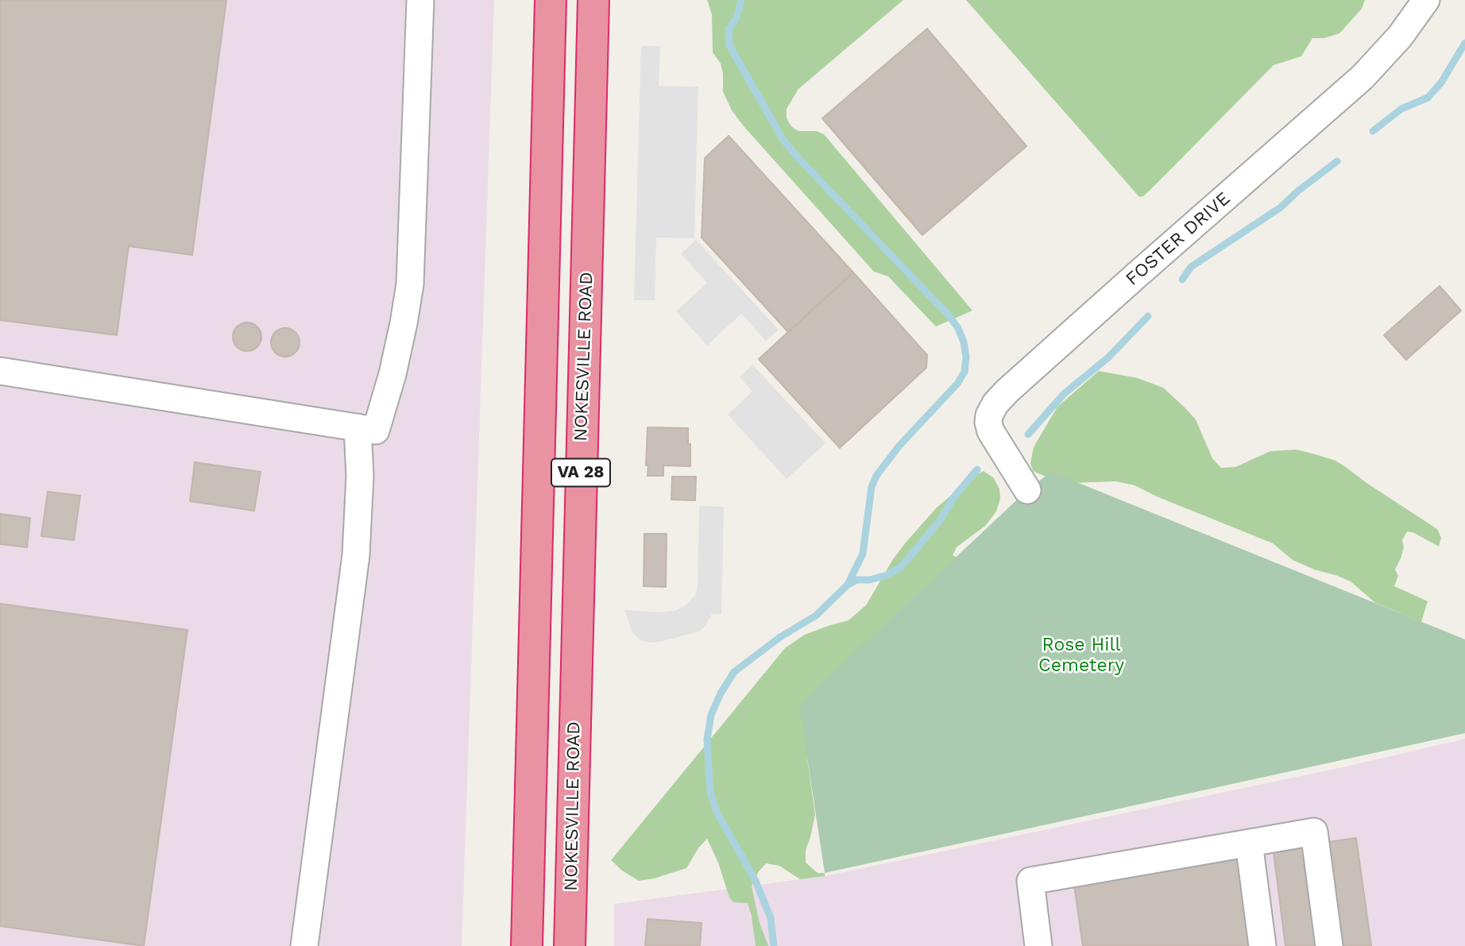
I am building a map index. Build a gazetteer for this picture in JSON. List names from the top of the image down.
{
  "streets": {
    "highway": ["NOKESVILLE ROAD", "VA 28"],
    "street": ["FOSTER DRIVE"]
  },
  "parks": ["Rose Hill Cemetery"]
}
